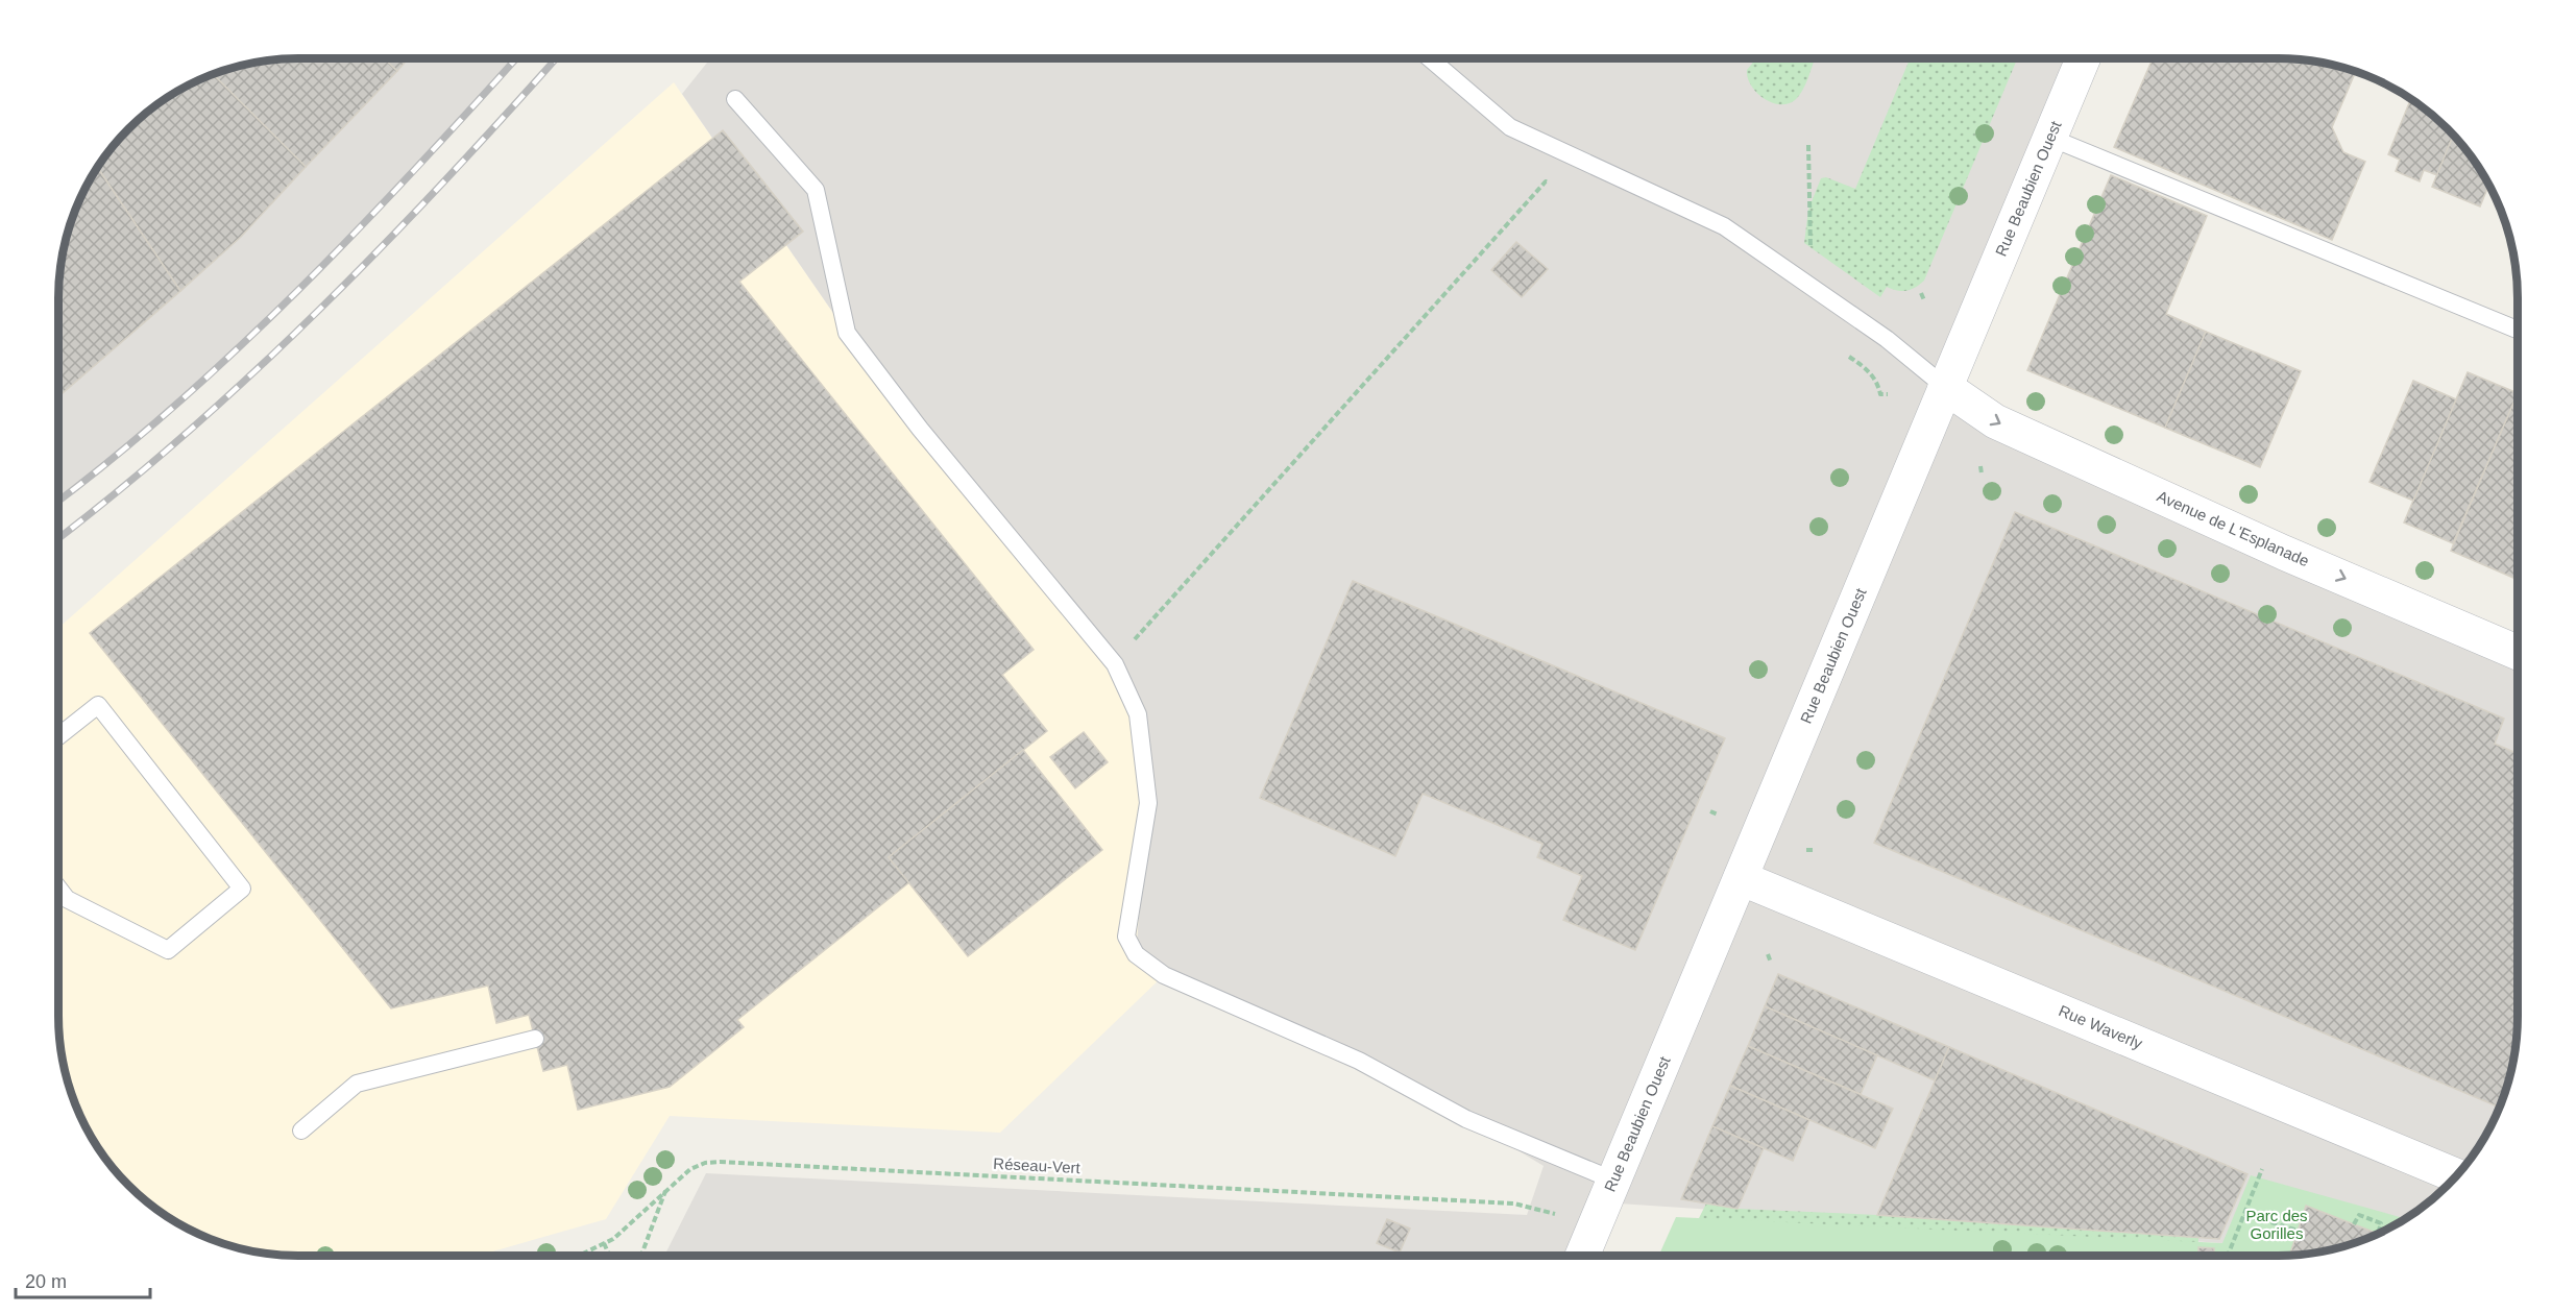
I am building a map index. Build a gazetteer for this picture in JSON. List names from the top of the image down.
{
  "streets": {
    "street": ["Rue Beaubien Ouest", "Avenue de L'Esplanade", "Rue Waverly"],
    "path": ["Réseau-Vert"]
  },
  "crossings": [
    ["Rue Beaubien Ouest", "Avenue de L'Esplanade"],
    ["Rue Beaubien Ouest", "Rue Waverly"]
  ],
  "one_way": ["Avenue de L'Esplanade"],
  "parks": ["Parc des Gorilles"],
  "scale_bar": "20 m"
}
